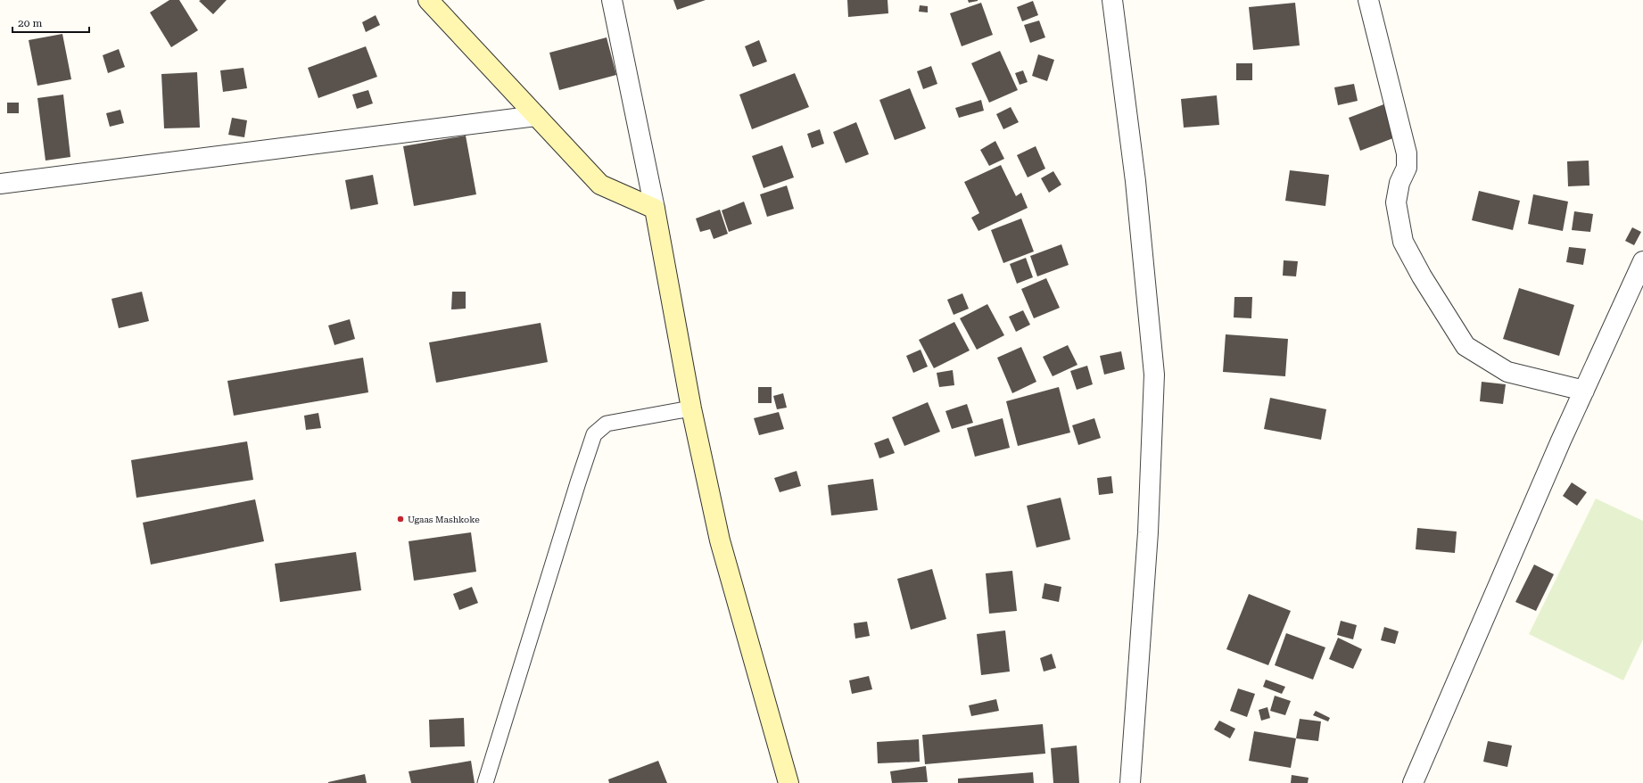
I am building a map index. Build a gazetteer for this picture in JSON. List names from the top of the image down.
{
  "places": ["Ugaas Mashkoke"],
  "scale_bar": "20 m"
}
